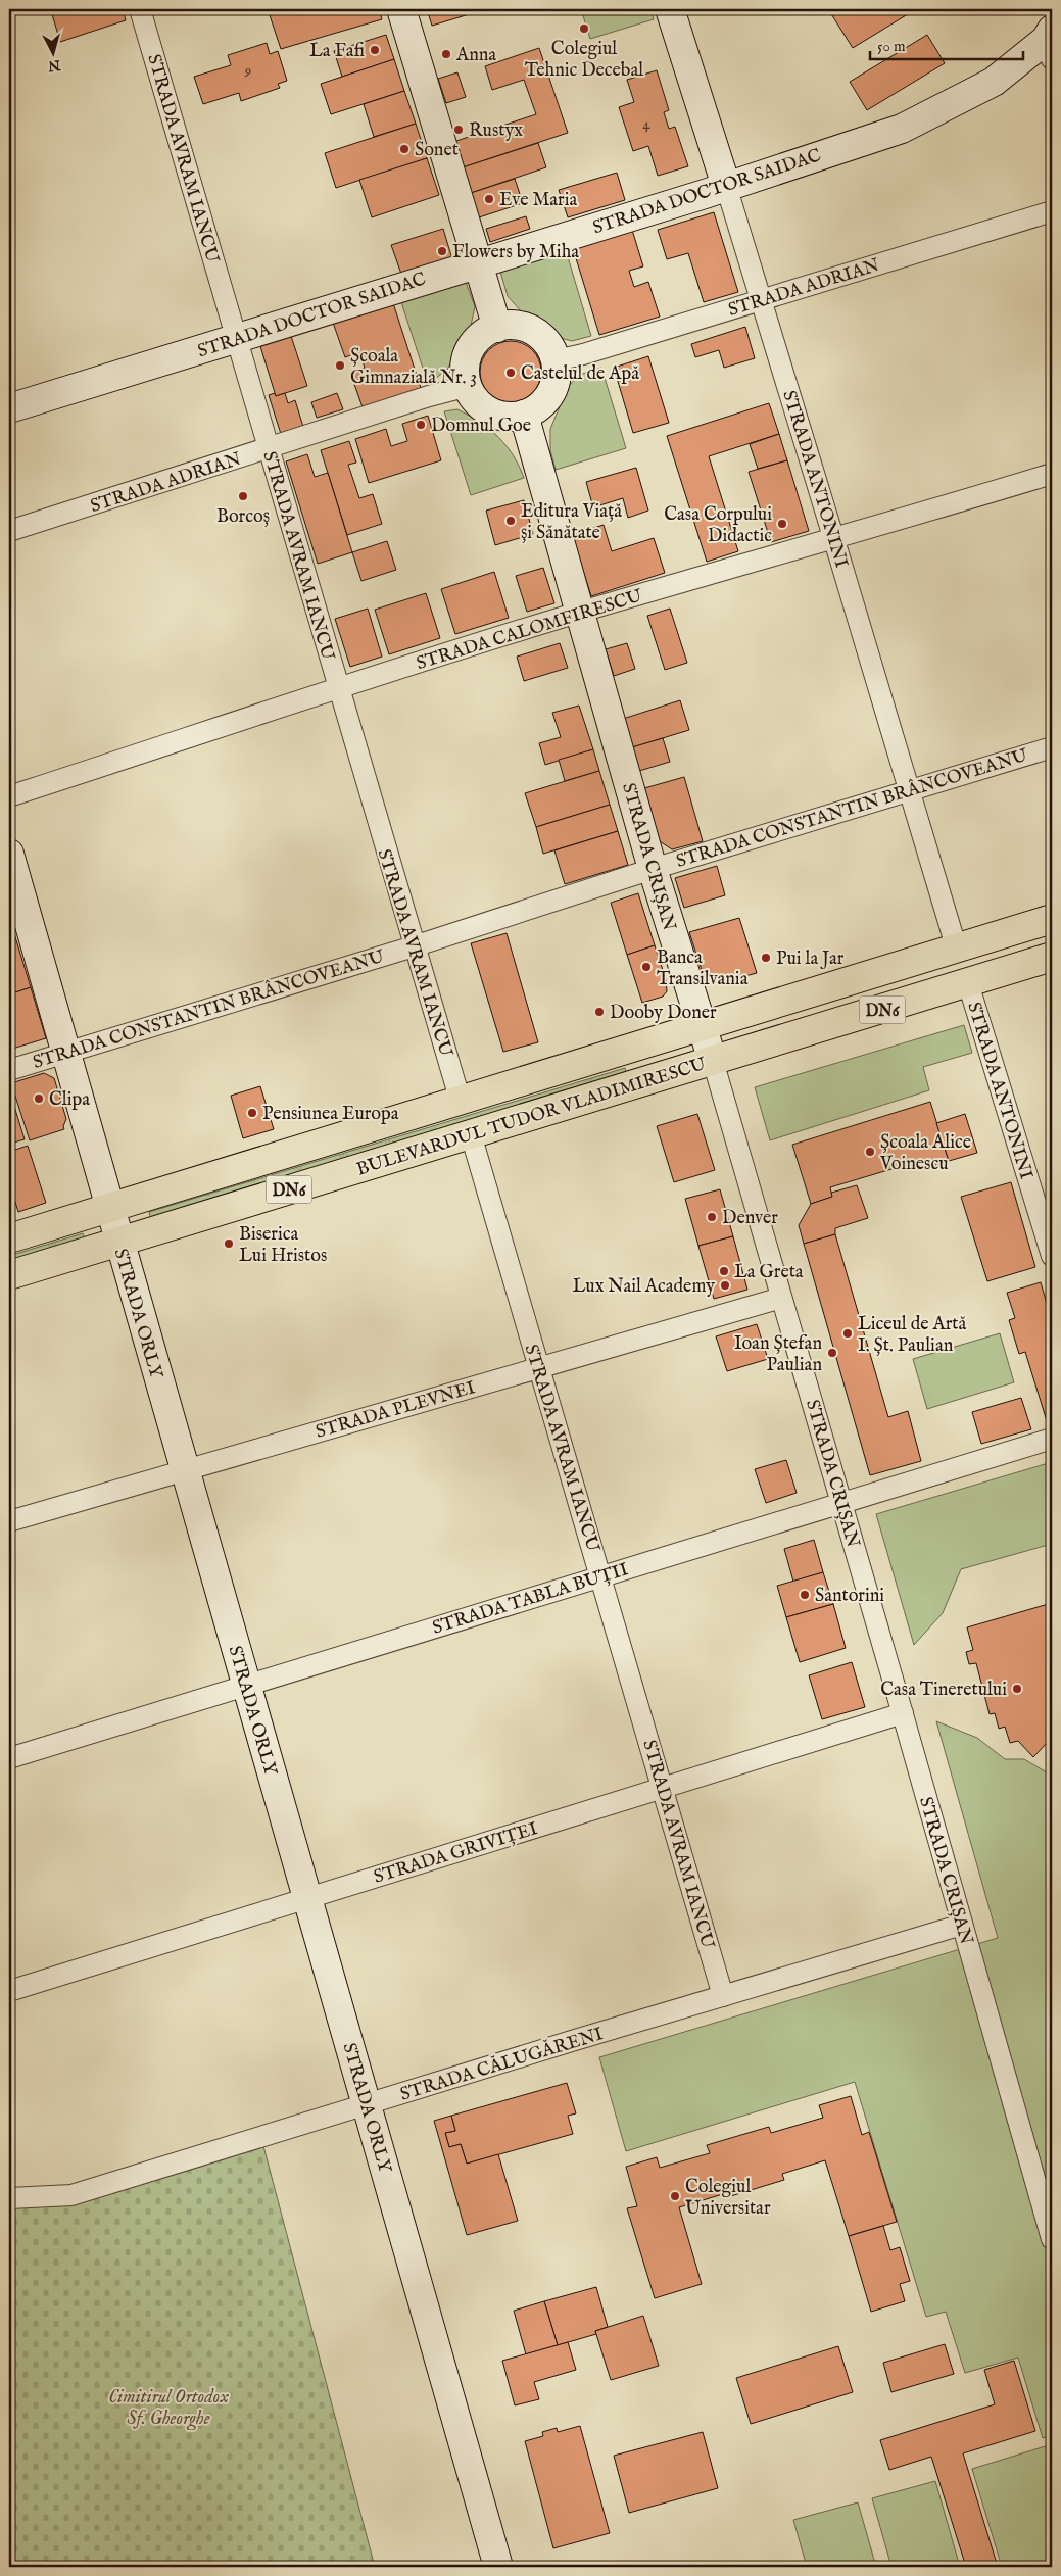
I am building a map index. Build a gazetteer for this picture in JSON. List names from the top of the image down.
{
  "streets": {
    "main road": ["DN6", "BULEVARDUL TUDOR VLADIMIRESCU"],
    "street": [
      "STRADA AVRAM IANCU",
      "STRADA DOCTOR SAIDAC",
      "STRADA ADRIAN",
      "STRADA ANTONINI",
      "STRADA CALOMFIRESCU",
      "STRADA CONSTANTIN BRÂNCOVEANU",
      "STRADA CRIȘAN",
      "STRADA ORLY",
      "STRADA PLEVNEI",
      "STRADA TABLA BUȚII",
      "STRADA GRIVIȚEI",
      "STRADA CĂLUGĂRENI"
    ]
  },
  "crossings": [
    ["STRADA AVRAM IANCU", "STRADA DOCTOR SAIDAC"],
    ["STRADA AVRAM IANCU", "STRADA ADRIAN"],
    ["STRADA AVRAM IANCU", "STRADA CALOMFIRESCU"],
    ["STRADA AVRAM IANCU", "STRADA CONSTANTIN BRÂNCOVEANU"],
    ["STRADA AVRAM IANCU", "BULEVARDUL TUDOR VLADIMIRESCU"],
    ["STRADA AVRAM IANCU", "STRADA PLEVNEI"],
    ["STRADA AVRAM IANCU", "STRADA TABLA BUȚII"],
    ["STRADA AVRAM IANCU", "STRADA GRIVIȚEI"],
    ["STRADA AVRAM IANCU", "STRADA CĂLUGĂRENI"],
    ["STRADA DOCTOR SAIDAC", "STRADA ANTONINI"],
    ["STRADA ADRIAN", "STRADA ANTONINI"],
    ["STRADA ADRIAN", "STRADA CRIȘAN"],
    ["STRADA ANTONINI", "STRADA CALOMFIRESCU"],
    ["STRADA ANTONINI", "STRADA CONSTANTIN BRÂNCOVEANU"],
    ["STRADA ANTONINI", "BULEVARDUL TUDOR VLADIMIRESCU"],
    ["STRADA CALOMFIRESCU", "STRADA CRIȘAN"],
    ["STRADA CONSTANTIN BRÂNCOVEANU", "STRADA CRIȘAN"],
    ["STRADA CONSTANTIN BRÂNCOVEANU", "STRADA ORLY"],
    ["STRADA CRIȘAN", "BULEVARDUL TUDOR VLADIMIRESCU"],
    ["STRADA CRIȘAN", "STRADA PLEVNEI"],
    ["STRADA CRIȘAN", "STRADA TABLA BUȚII"],
    ["STRADA CRIȘAN", "STRADA GRIVIȚEI"],
    ["STRADA CRIȘAN", "STRADA CĂLUGĂRENI"],
    ["BULEVARDUL TUDOR VLADIMIRESCU", "STRADA ORLY"],
    ["STRADA ORLY", "STRADA PLEVNEI"],
    ["STRADA ORLY", "STRADA TABLA BUȚII"],
    ["STRADA ORLY", "STRADA GRIVIȚEI"],
    ["STRADA ORLY", "STRADA CĂLUGĂRENI"]
  ],
  "parks": ["Cimitirul Ortodox Sf. Gheorghe"],
  "places": [
    "Colegiul Tehnic Decebal",
    "La Fafi",
    "Anna",
    "Rustyx",
    "Sonet",
    "Eve Maria",
    "Flowers by Miha",
    "Școala Gimnazială Nr. 3",
    "Castelul de Apă",
    "Domnul Goe",
    "Borcoș",
    "Editura Viață și Sănătate",
    "Casa Corpului Didactic",
    "Pui la Jar",
    "Banca Transilvania",
    "Dooby Doner",
    "Clipa",
    "Pensiunea Europa",
    "Școala Alice Voinescu",
    "Denver",
    "Biserica Lui Hristos",
    "La Greta",
    "Lux Nail Academy",
    "Liceul de Artă I. Șt. Paulian",
    "Ioan Ștefan Paulian",
    "Santorini",
    "Casa Tineretului",
    "Colegiul Universitar"
  ],
  "house_numbers": ["9", "4"],
  "scale_bar": "50 m",
  "north": "bottom"
}
